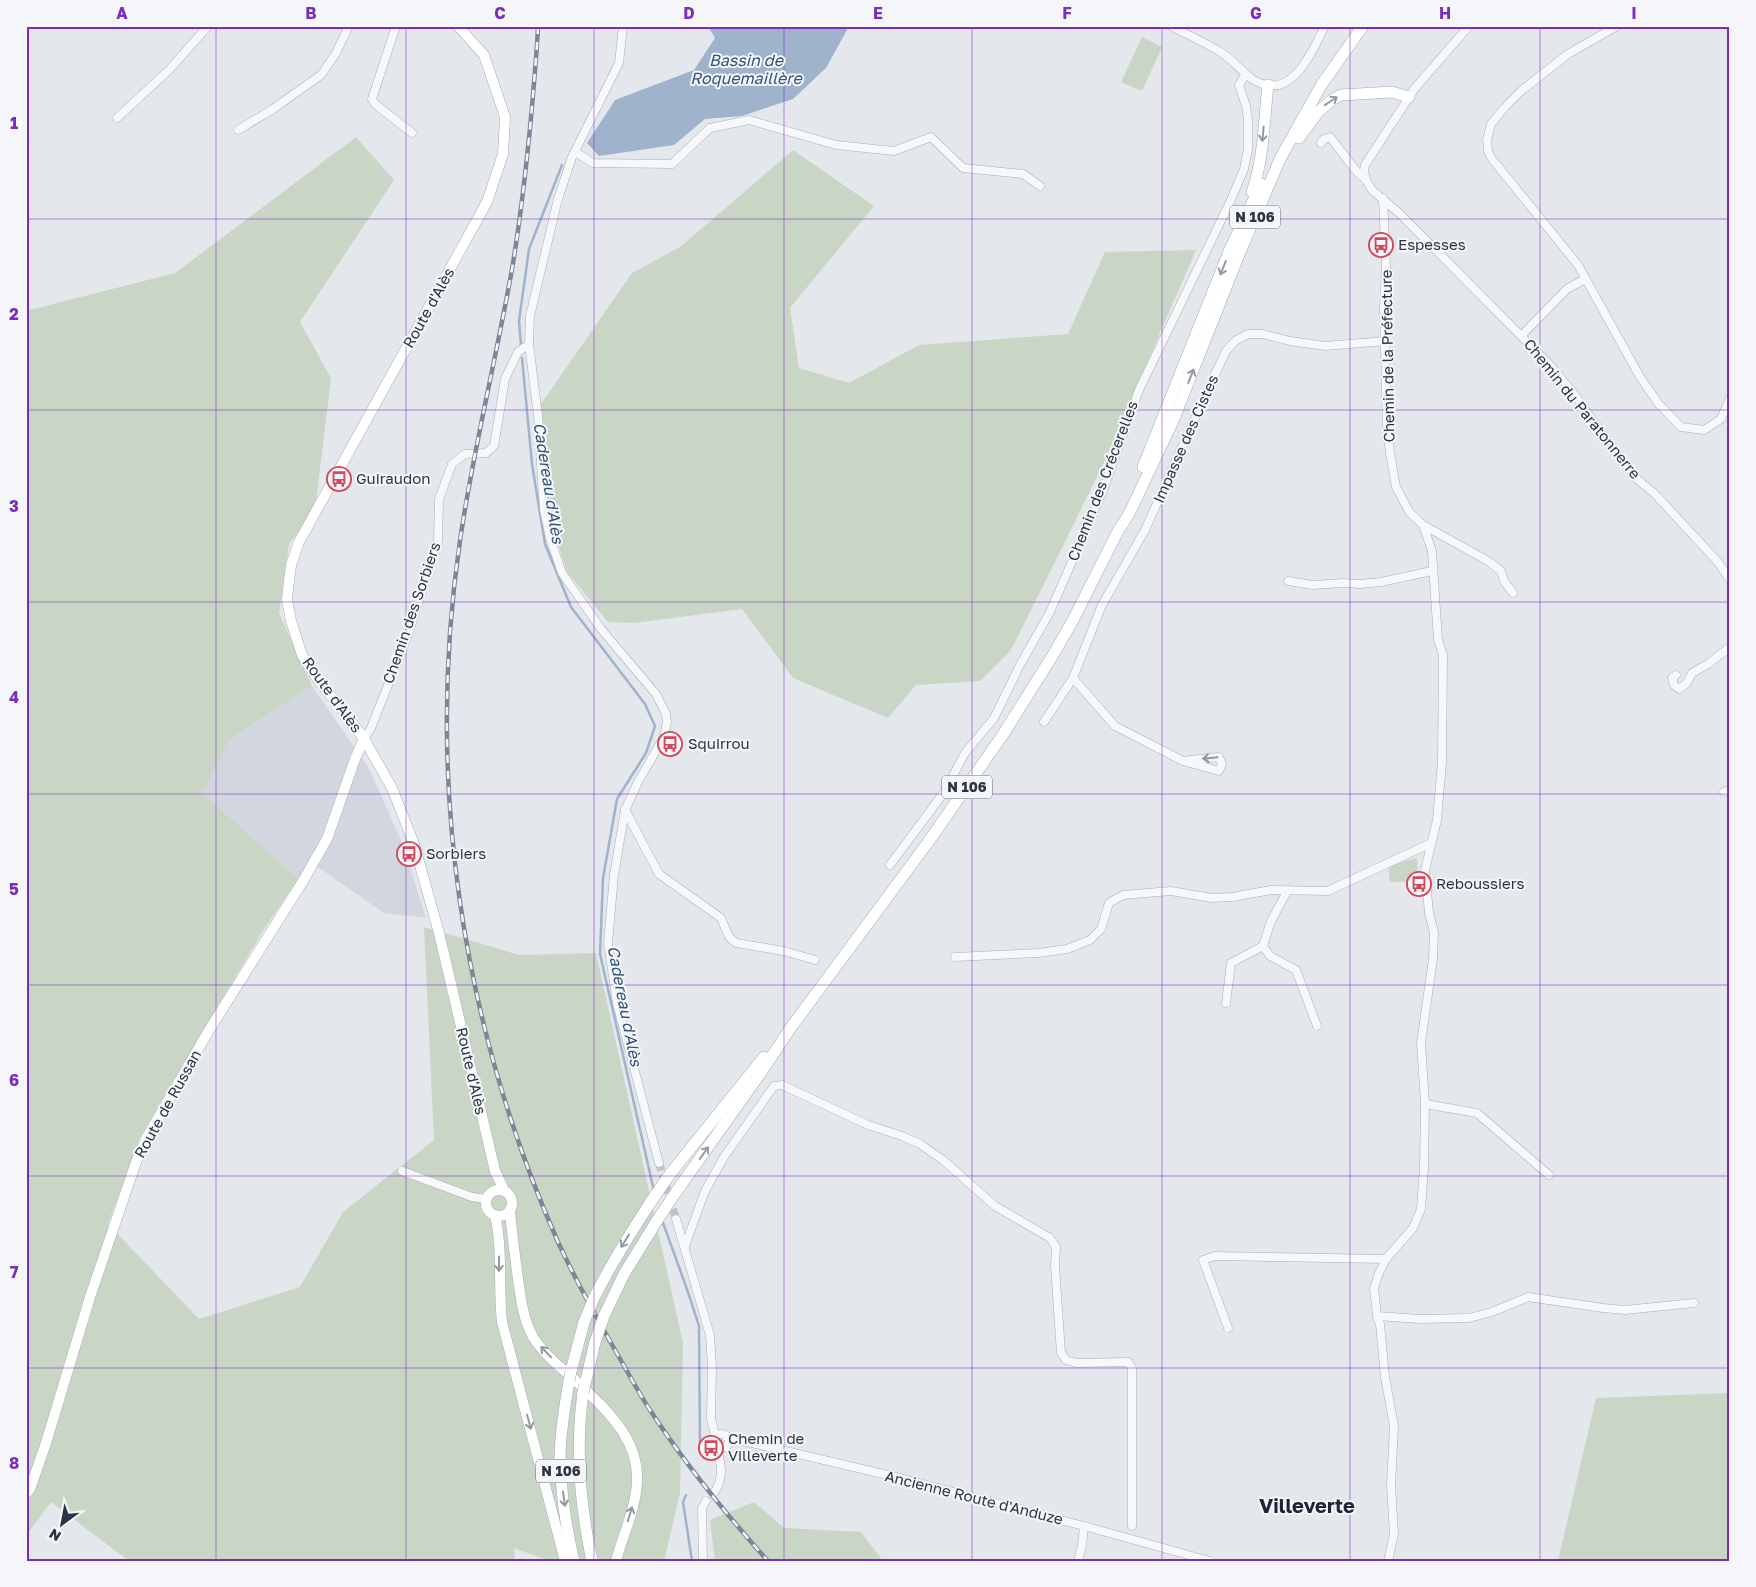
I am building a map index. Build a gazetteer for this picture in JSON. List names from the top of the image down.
{
  "streets": {
    "main road": ["N 106", "Route d'Alès", "Route de Russan"],
    "street": [
      "Chemin de la Préfecture",
      "Chemin du Paratonnerre",
      "Impasse des Cistes",
      "Chemin des Crécerelles",
      "Chemin des Sorbiers",
      "Ancienne Route d'Anduze"
    ]
  },
  "crossings": [
    ["Route d'Alès", "Chemin des Sorbiers"],
    ["Route d'Alès", "Route de Russan"],
    ["Chemin de la Préfecture", "Chemin du Paratonnerre"],
    ["Chemin de la Préfecture", "Impasse des Cistes"],
    ["Chemin des Sorbiers", "Route de Russan"]
  ],
  "districts": ["Villeverte"],
  "water": ["Bassin de Roquemaillère", "Cadereau d'Alès"],
  "places": {
    "bus stop": [
      "Espesses",
      "Guiraudon",
      "Squirrou",
      "Sorbiers",
      "Reboussiers",
      "Chemin de Villeverte"
    ]
  },
  "north": "bottom left",
  "grid": {
    "columns": [
      "A",
      "B",
      "C",
      "D",
      "E",
      "F",
      "G",
      "H",
      "I"
    ],
    "rows": [
      "1",
      "2",
      "3",
      "4",
      "5",
      "6",
      "7",
      "8"
    ]
  }
}
